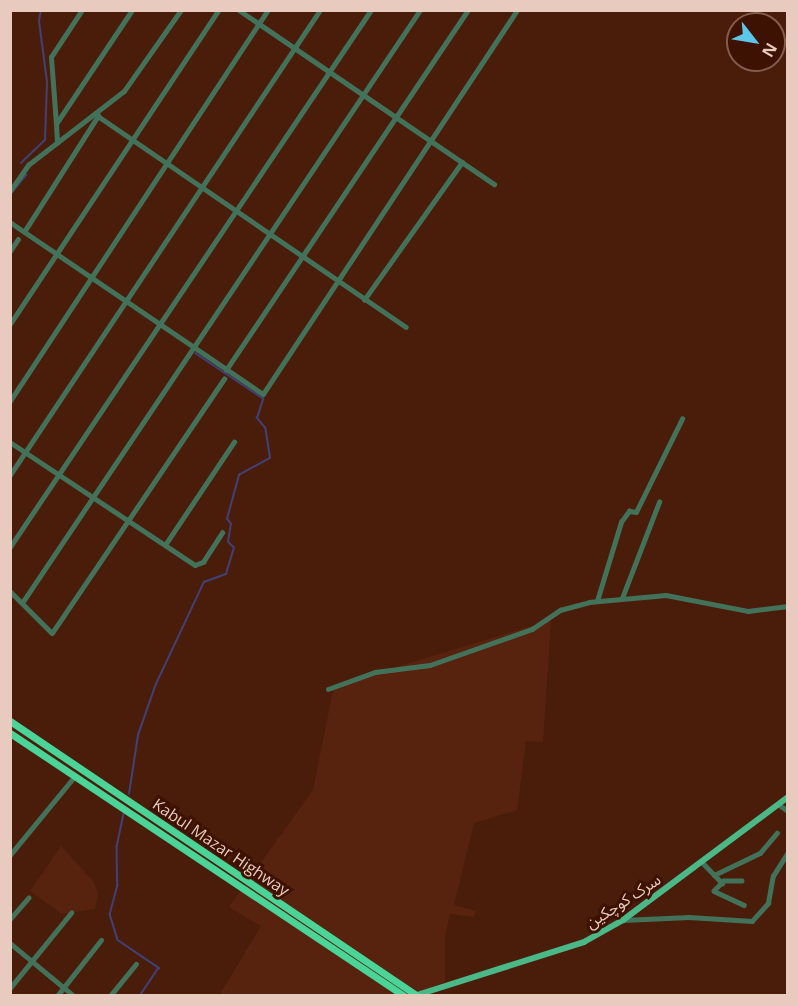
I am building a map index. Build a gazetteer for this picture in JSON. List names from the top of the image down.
{
  "streets": {
    "highway": ["Kabul Mazar Highway"],
    "main road": ["سرک کوچکین"]
  },
  "crossings": [
    ["Kabul Mazar Highway", "سرک کوچکین"]
  ],
  "north": "bottom right"
}
